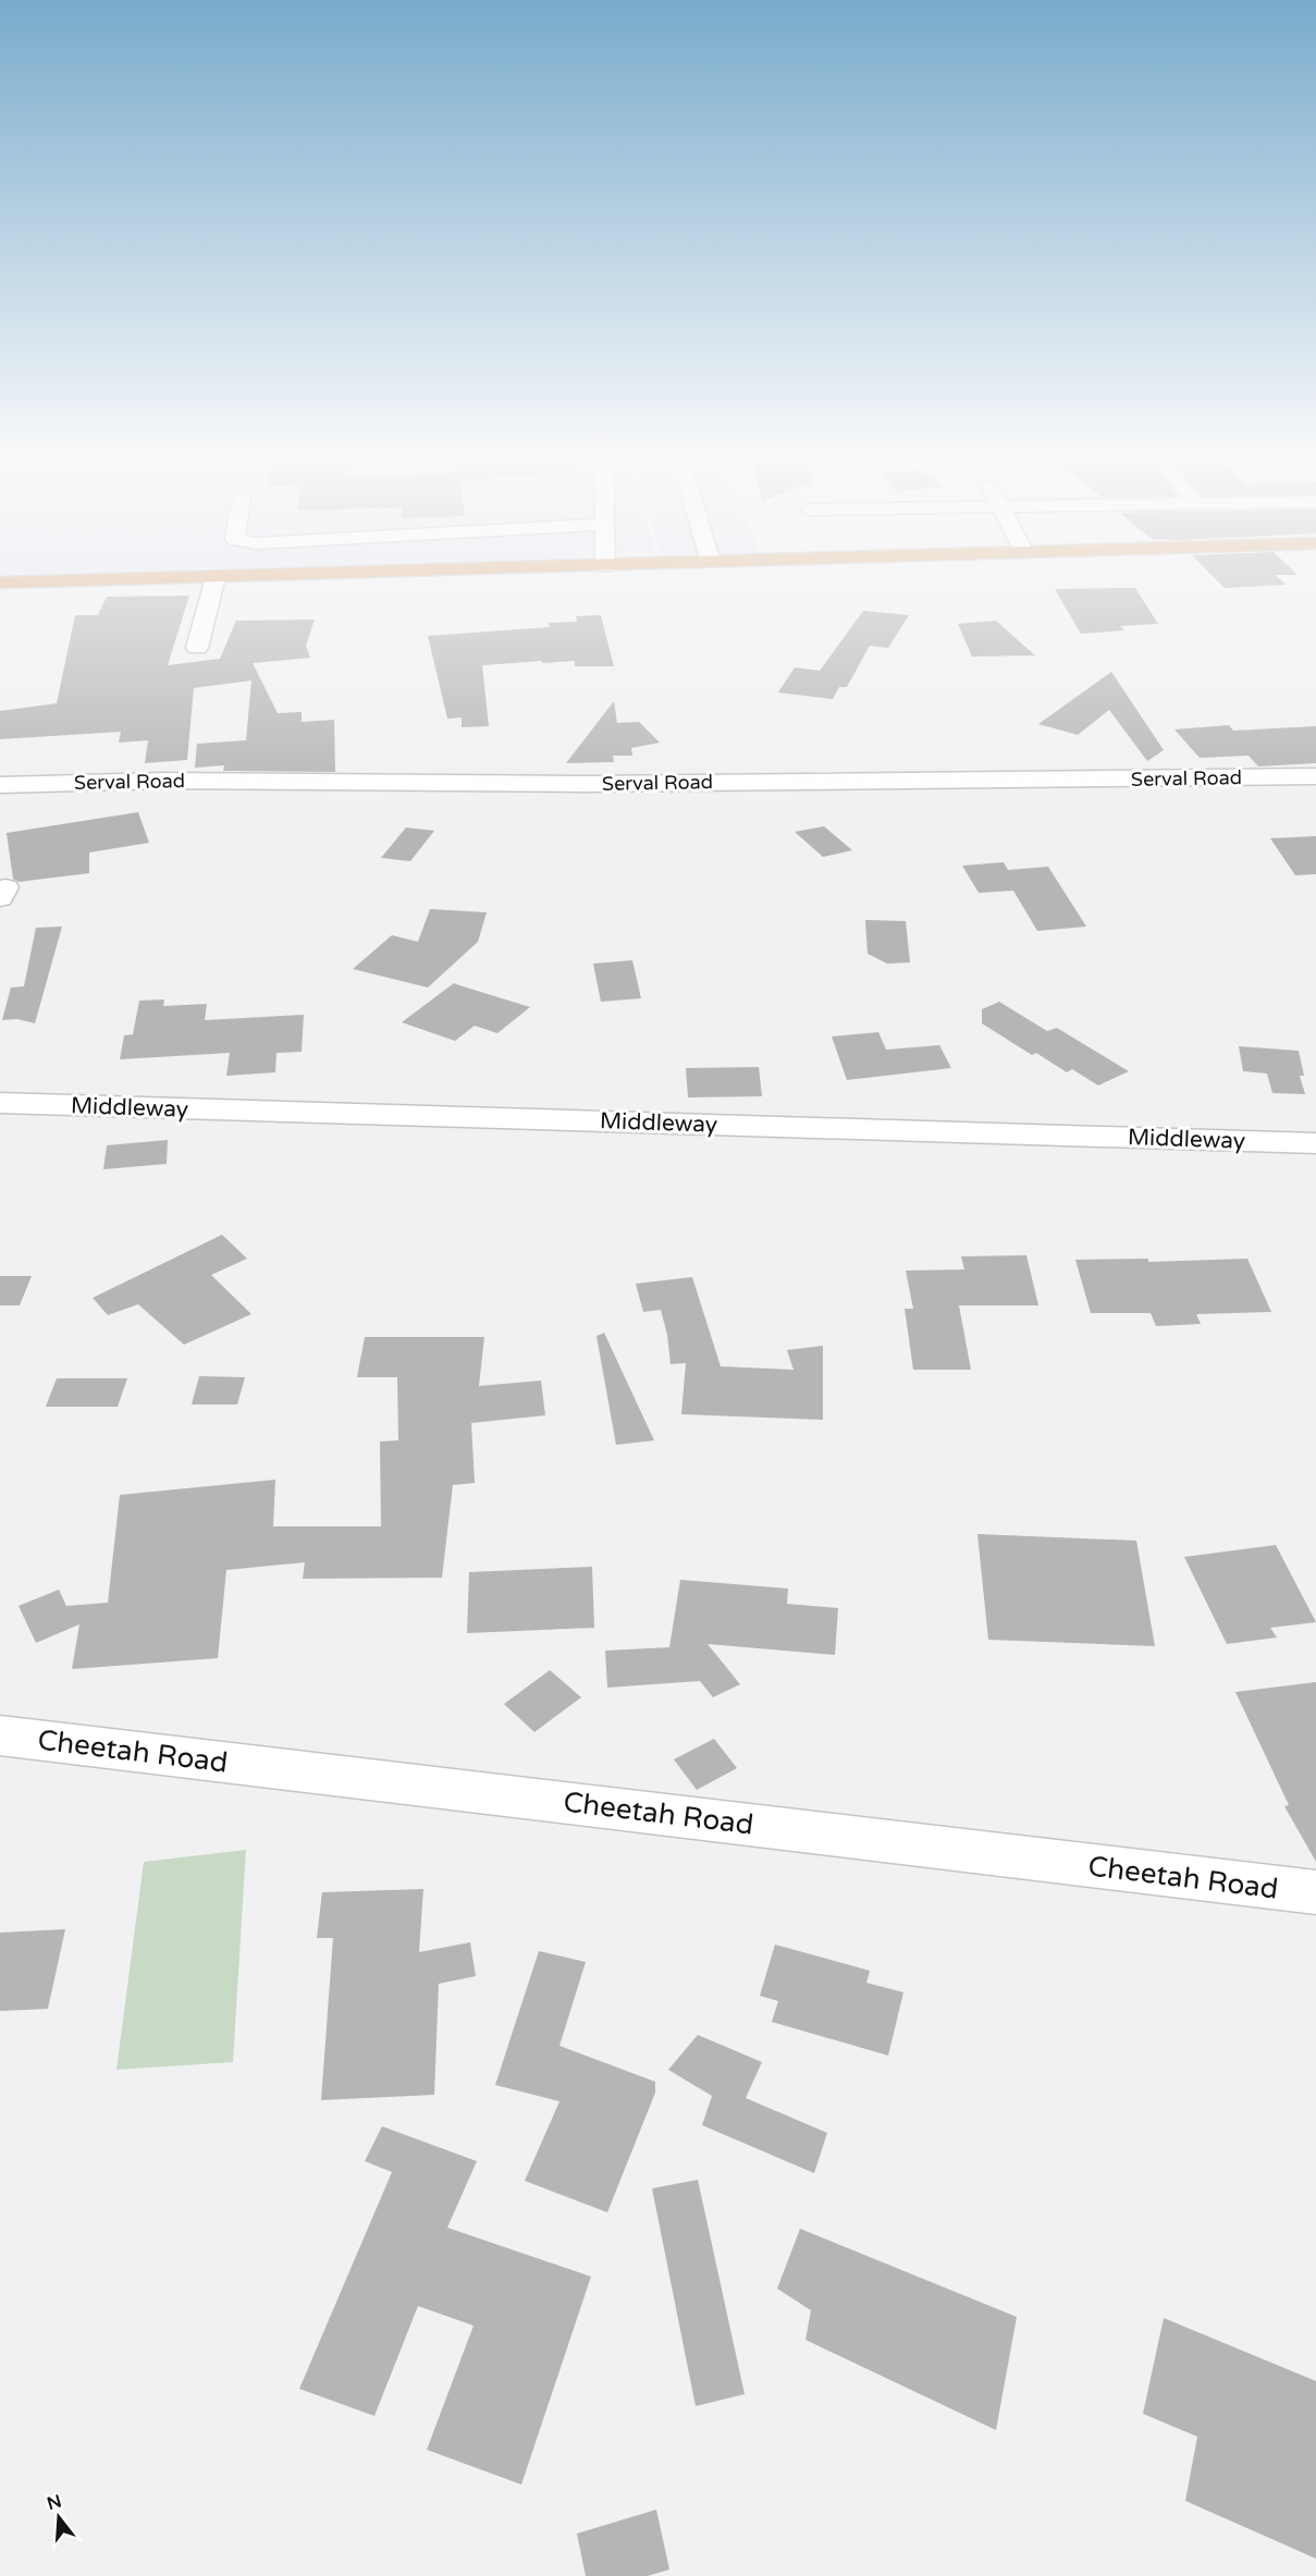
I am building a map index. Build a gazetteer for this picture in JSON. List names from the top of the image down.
{
  "streets": {
    "street": ["Serval Road", "Middleway", "Cheetah Road"]
  },
  "north": "top"
}
